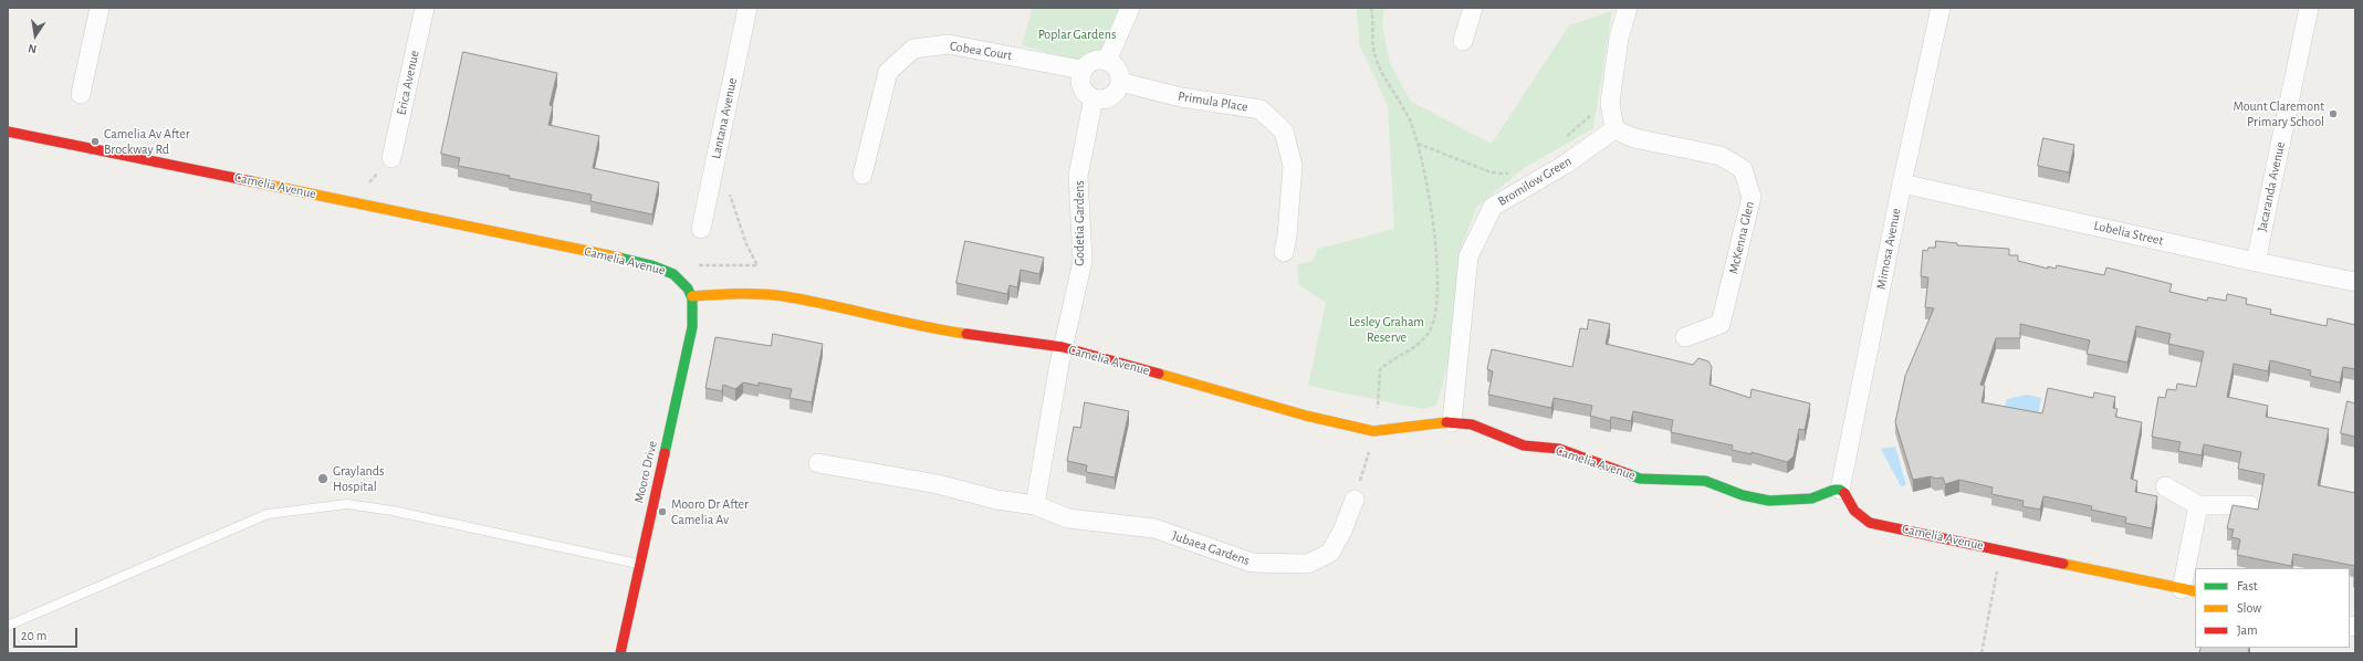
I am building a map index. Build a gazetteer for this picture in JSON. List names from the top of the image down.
{
  "streets": {
    "street": [
      "Cobea Court",
      "Erica Avenue",
      "Primula Place",
      "Lantana Avenue",
      "Bromilow Green",
      "Camelia Avenue",
      "Jacaranda Avenue",
      "Godetia Gardens",
      "Lobelia Street",
      "McKenna Glen",
      "Mimosa Avenue",
      "Mooro Drive",
      "Jubaea Gardens"
    ]
  },
  "crossings": [
    ["Cobea Court", "Primula Place"],
    ["Cobea Court", "Godetia Gardens"],
    ["Primula Place", "Godetia Gardens"],
    ["Bromilow Green", "Camelia Avenue"],
    ["Bromilow Green", "McKenna Glen"],
    ["Camelia Avenue", "Godetia Gardens"],
    ["Camelia Avenue", "Mimosa Avenue"],
    ["Camelia Avenue", "Mooro Drive"],
    ["Jacaranda Avenue", "Lobelia Street"],
    ["Lobelia Street", "Mimosa Avenue"]
  ],
  "parks": ["Poplar Gardens", "Lesley Graham Reserve"],
  "places": [
    "Mount Claremont Primary School",
    "Camelia Av After Brockway Rd",
    "Graylands Hospital",
    "Mooro Dr After Camelia Av"
  ],
  "legend": ["Fast", "Slow", "Jam"],
  "scale_bar": "20 m",
  "north": "bottom"
}
